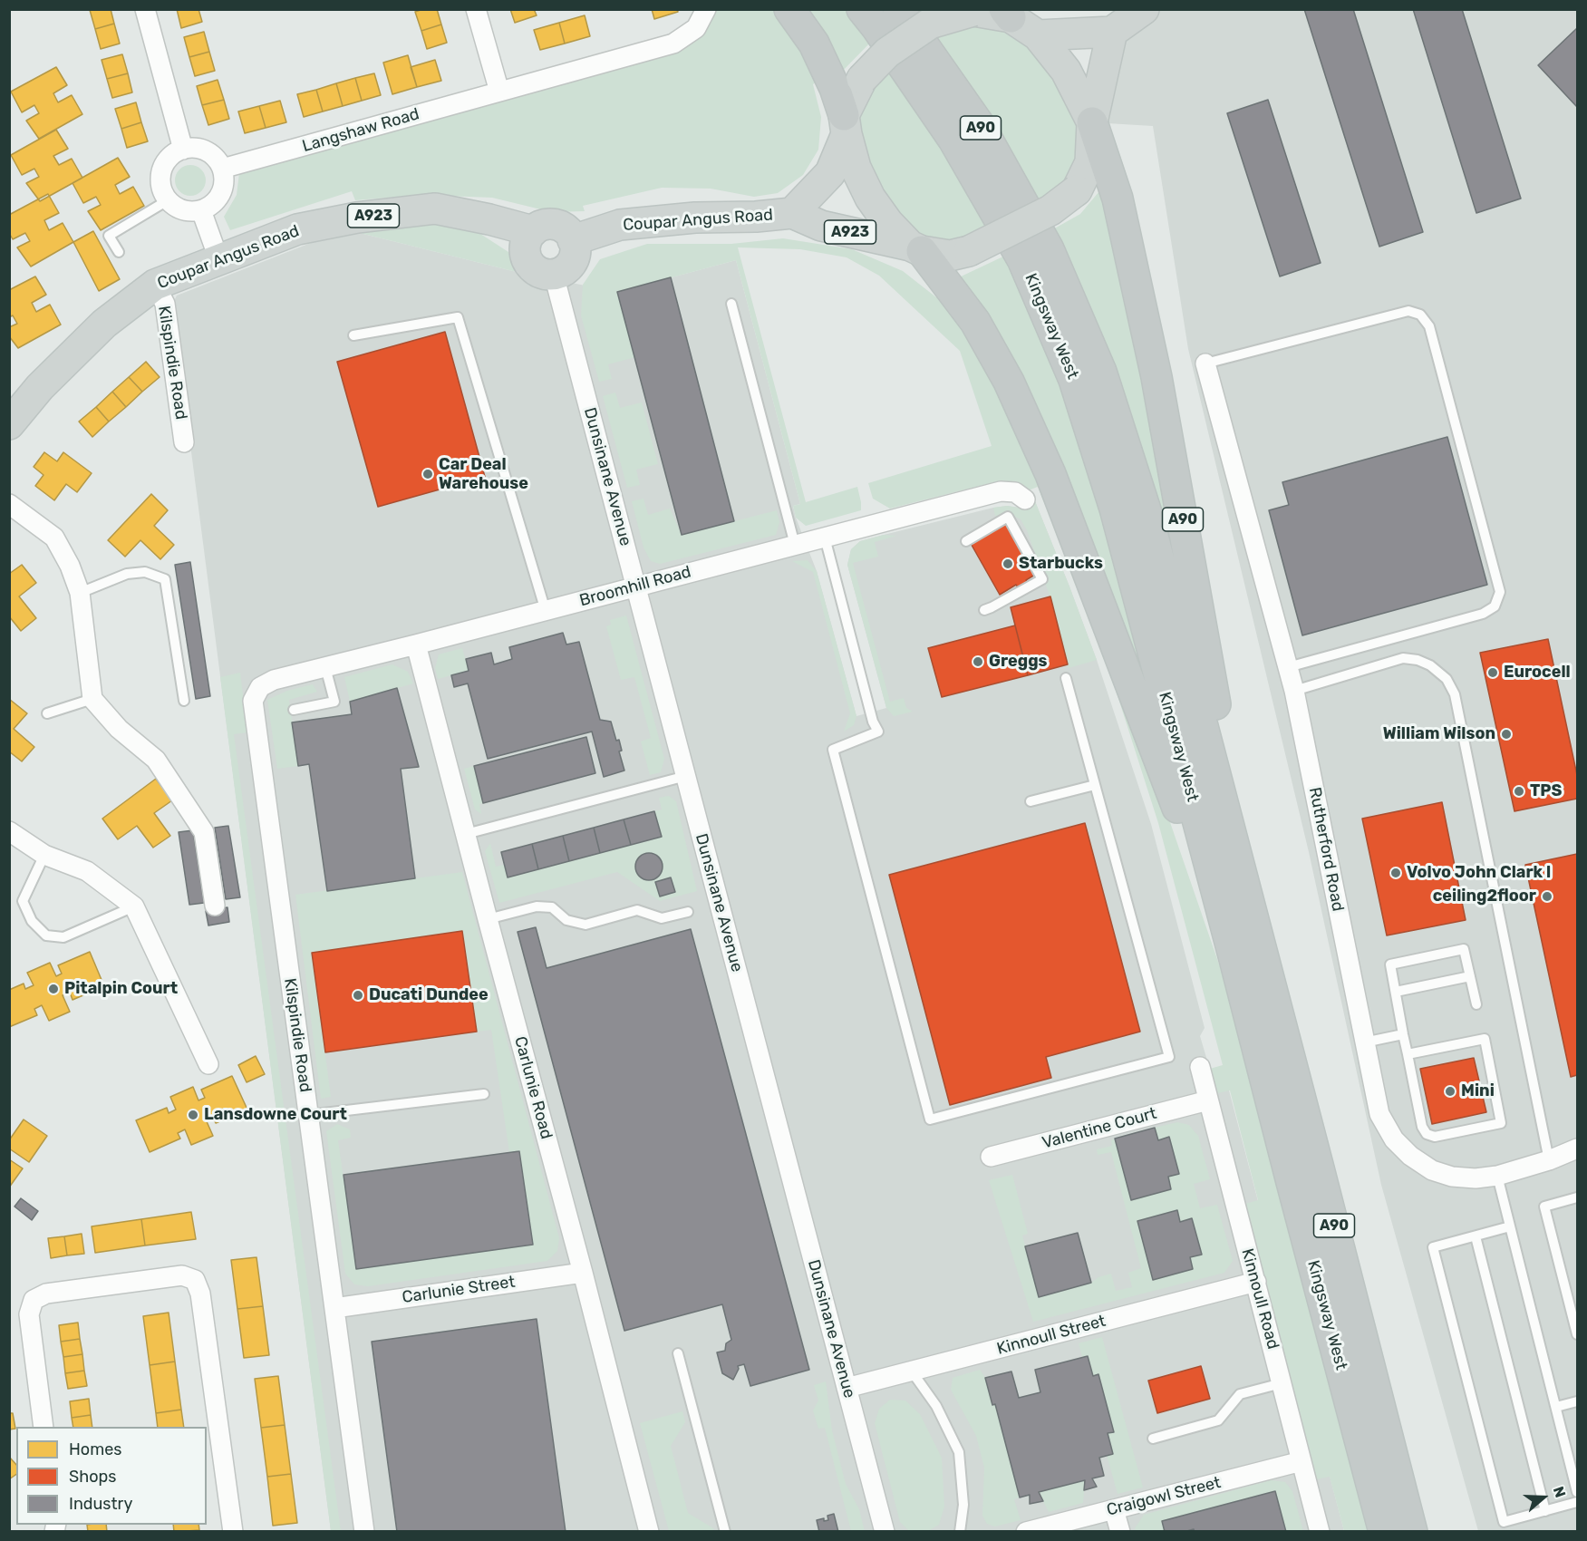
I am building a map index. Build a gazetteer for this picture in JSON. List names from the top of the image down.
{
  "streets": {
    "highway": ["A90", "Kingsway West"],
    "main road": ["A923", "Coupar Angus Road"],
    "street": [
      "Langshaw Road",
      "Kilspindie Road",
      "Dunsinane Avenue",
      "Broomhill Road",
      "Rutherford Road",
      "Carlunie Road",
      "Valentine Court",
      "Carlunie Street",
      "Kinnoull Road",
      "Kinnoull Street",
      "Craigowl Street"
    ]
  },
  "crossings": [
    ["A90", "Coupar Angus Road"],
    ["A90", "Kingsway West"],
    ["Coupar Angus Road", "Kilspindie Road"],
    ["Coupar Angus Road", "Dunsinane Avenue"],
    ["Kilspindie Road", "Broomhill Road"],
    ["Kilspindie Road", "Carlunie Street"],
    ["Dunsinane Avenue", "Broomhill Road"],
    ["Dunsinane Avenue", "Kinnoull Street"],
    ["Broomhill Road", "Carlunie Road"],
    ["Carlunie Road", "Carlunie Street"],
    ["Valentine Court", "Kinnoull Road"],
    ["Kinnoull Road", "Kinnoull Street"],
    ["Kinnoull Road", "Craigowl Street"]
  ],
  "places": [
    "Car Deal Warehouse",
    "Starbucks",
    "Greggs",
    "Eurocell",
    "William Wilson",
    "TPS",
    "Volvo John Clark l",
    "ceiling2floor",
    "Pitalpin Court",
    "Ducati Dundee",
    "Mini",
    "Lansdowne Court"
  ],
  "legend": ["Homes", "Shops", "Industry"],
  "north": "right"
}
